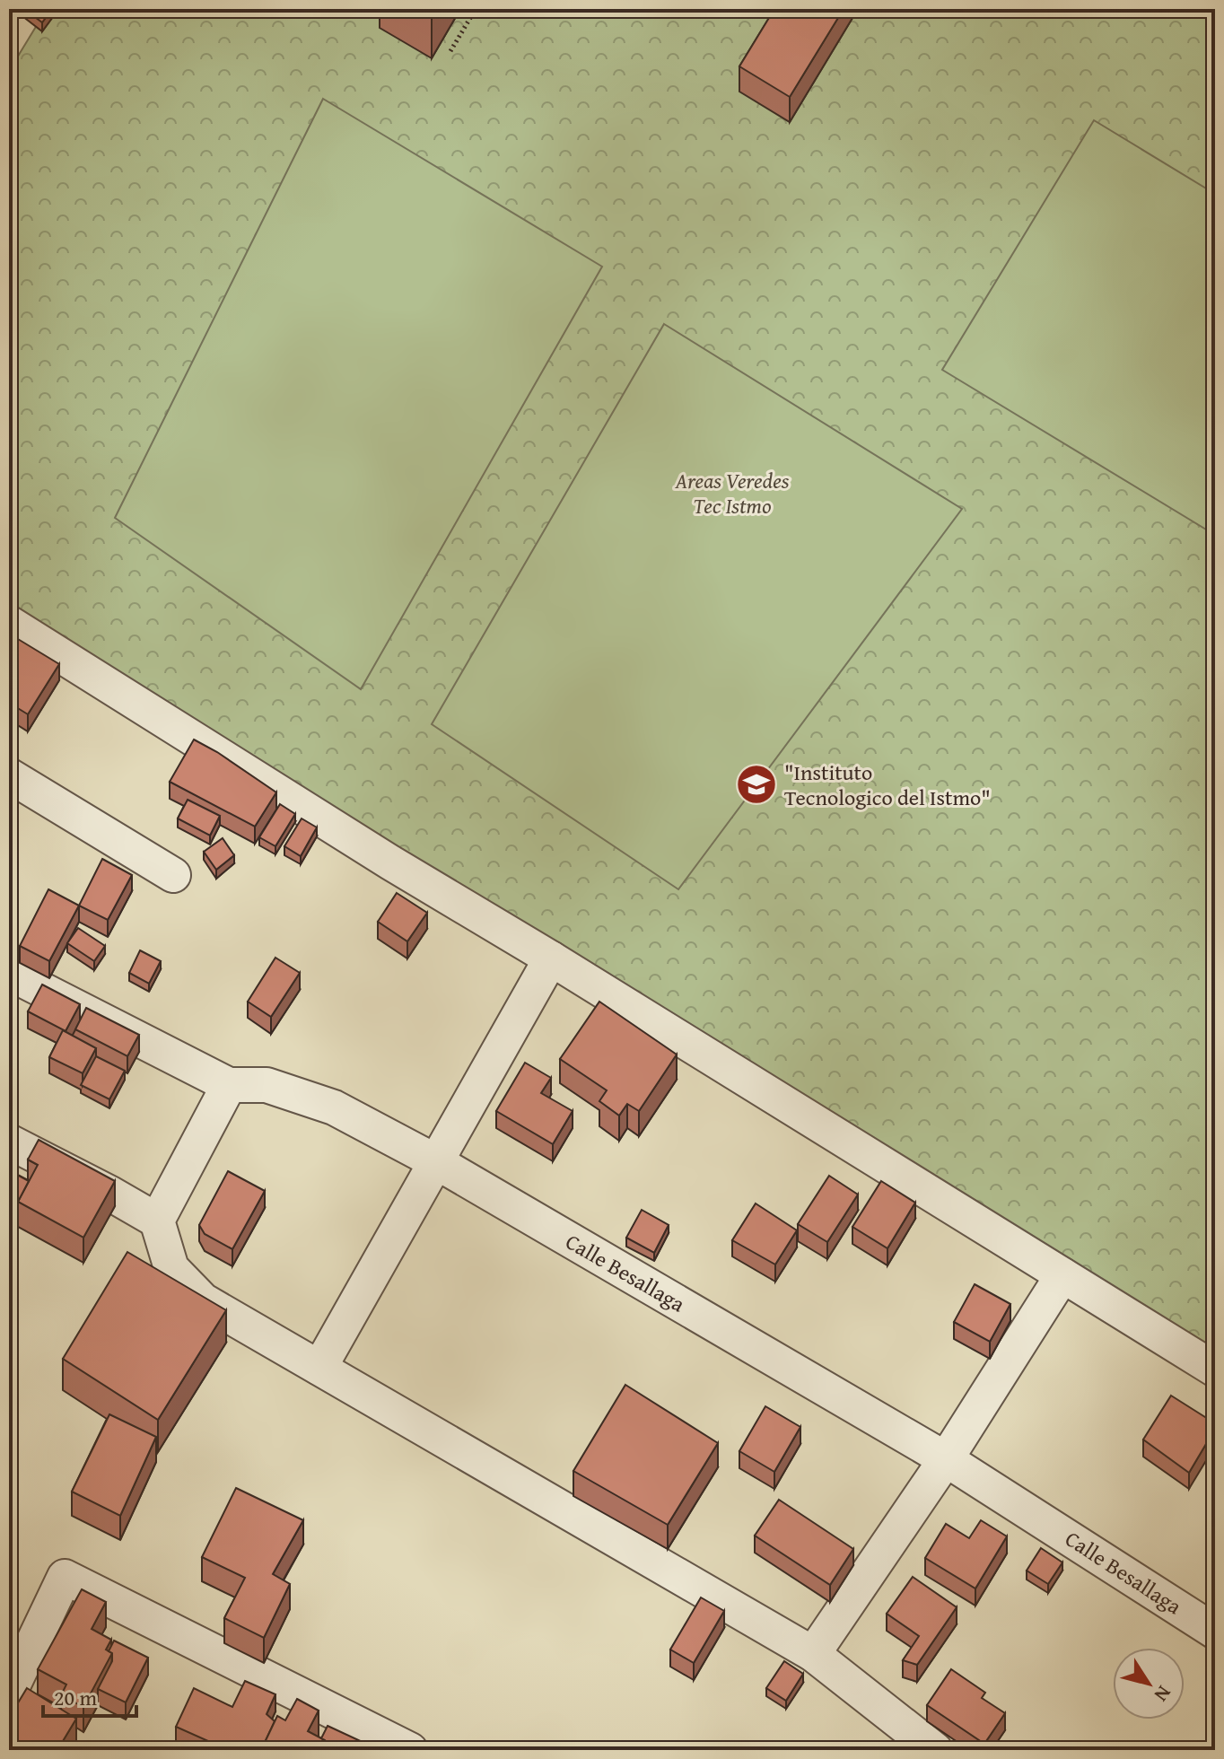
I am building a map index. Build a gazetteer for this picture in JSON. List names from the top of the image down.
{
  "streets": {
    "street": ["Calle Besallaga"]
  },
  "parks": ["Areas Veredes Tec Istmo"],
  "places": {
    "school or university": ["\"Instituto Tecnologico del Istmo\""]
  },
  "scale_bar": "20 m",
  "north": "bottom right"
}
